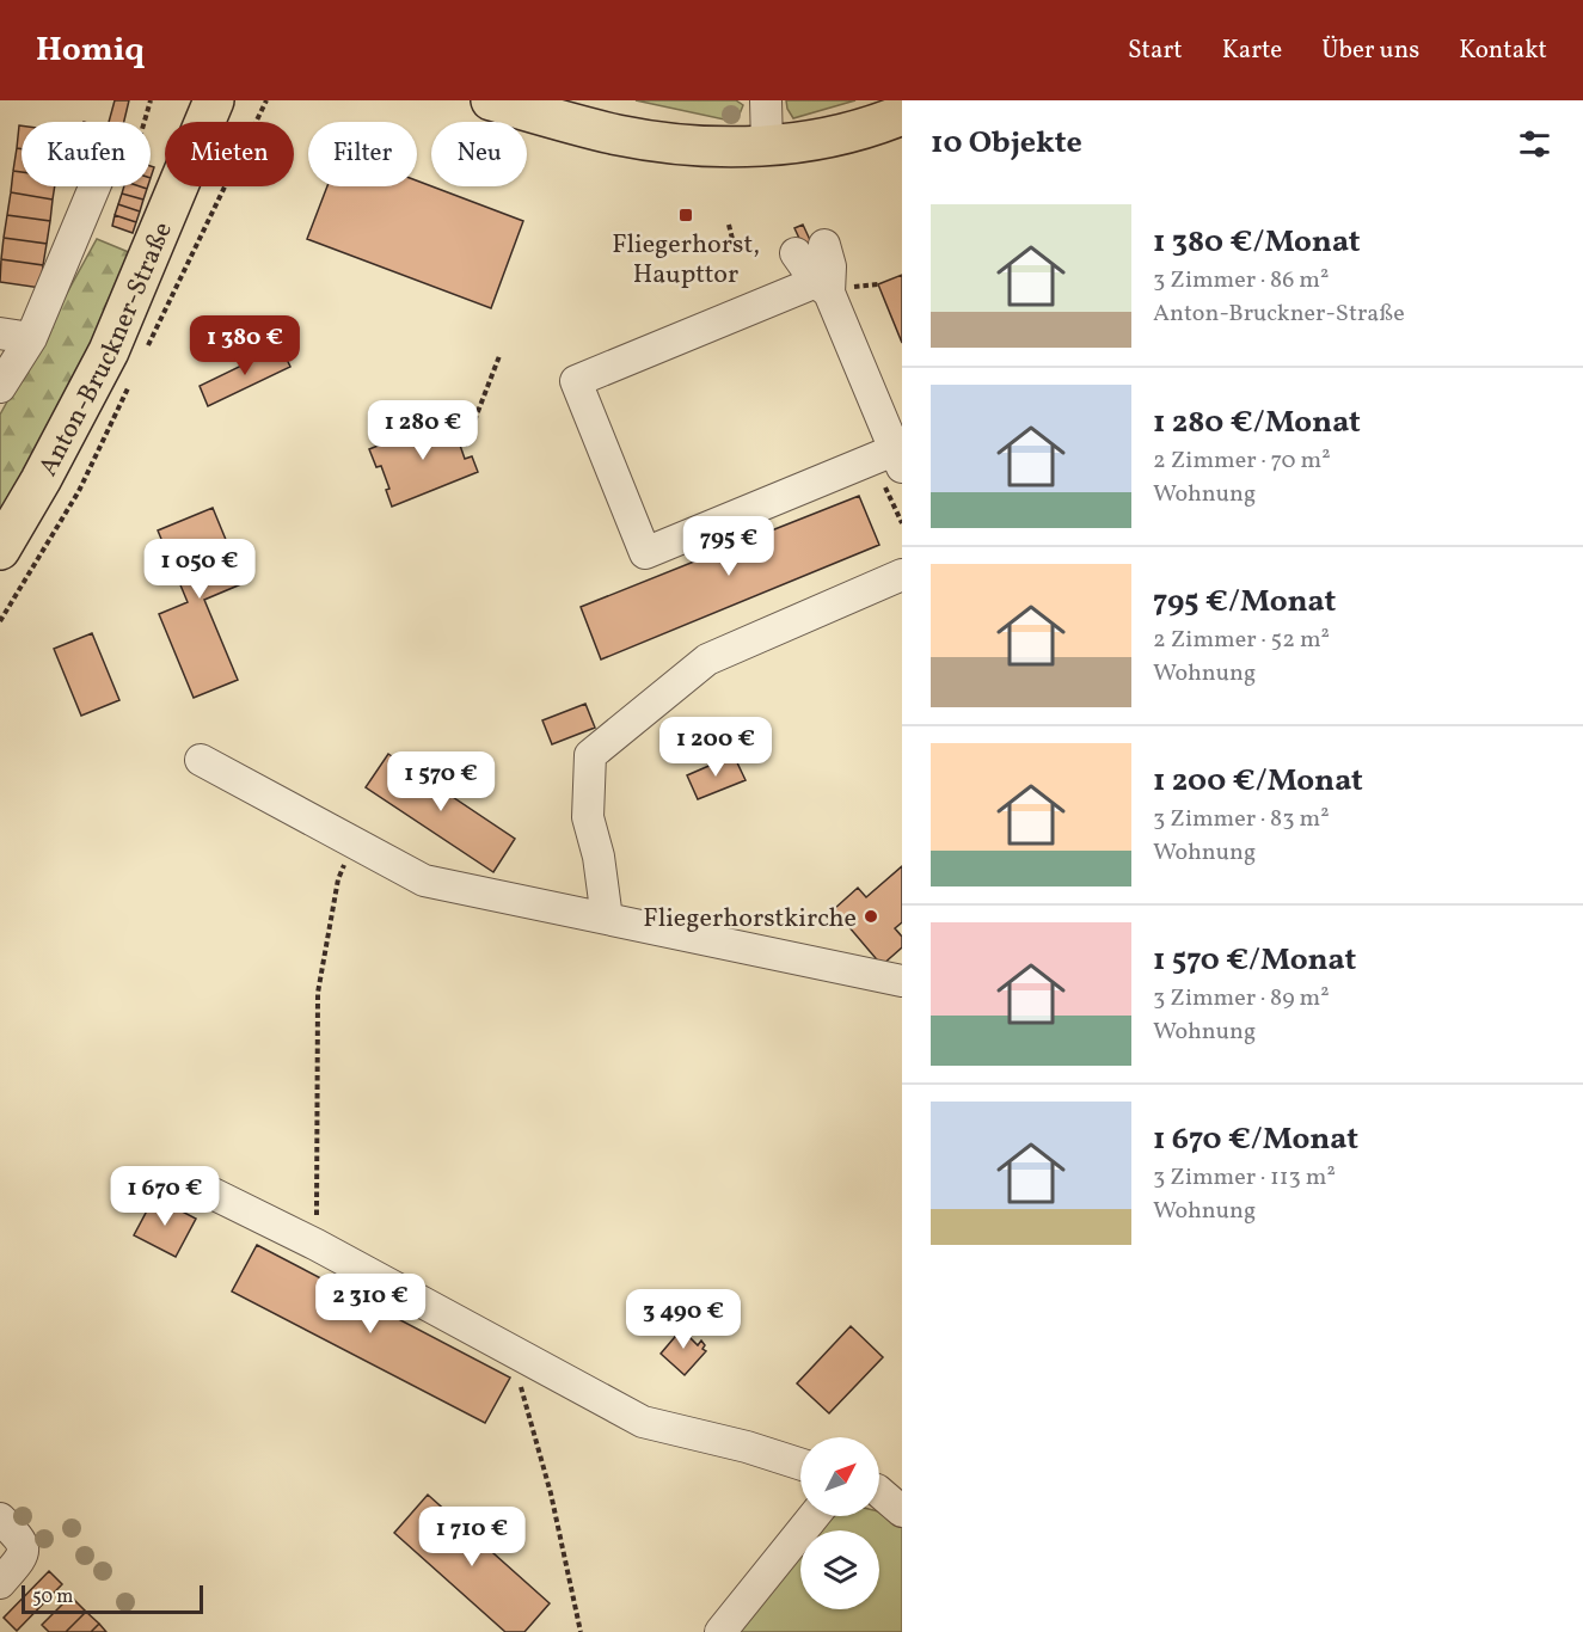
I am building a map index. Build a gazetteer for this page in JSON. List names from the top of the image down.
{
  "streets": {
    "main road": ["Anton-Bruckner-Straße"]
  },
  "places": {
    "transit": ["Fliegerhorst, Haupttor"],
    "other": ["Fliegerhorstkirche"]
  },
  "scale_bar": "50 m",
  "north": "top right",
  "page": {
    "header": "Homiq",
    "nav": [
      "Start",
      "Karte",
      "Über uns",
      "Kontakt"
    ],
    "heading": "10 Objekte",
    "chip": [
      "Kaufen",
      "Mieten",
      "Filter",
      "Neu"
    ],
    "list": [
      {
        "name": "1 380 €/Monat",
        "note": "3 Zimmer · 86 m² · Anton-Bruckner-Straße"
      },
      {
        "name": "1 280 €/Monat",
        "note": "2 Zimmer · 70 m² · Wohnung"
      },
      {
        "name": "795 €/Monat",
        "note": "2 Zimmer · 52 m² · Wohnung"
      },
      {
        "name": "1 200 €/Monat",
        "note": "3 Zimmer · 83 m² · Wohnung"
      },
      {
        "name": "1 570 €/Monat",
        "note": "3 Zimmer · 89 m² · Wohnung"
      },
      {
        "name": "1 670 €/Monat",
        "note": "3 Zimmer · 113 m² · Wohnung"
      }
    ],
    "price": [
      "1 380 €",
      "1 280 €",
      "795 €",
      "1 050 €",
      "1 200 €",
      "1 570 €",
      "1 670 €",
      "2 310 €",
      "3 490 €",
      "1 710 €"
    ],
    "scale": "50 m"
  }
}
